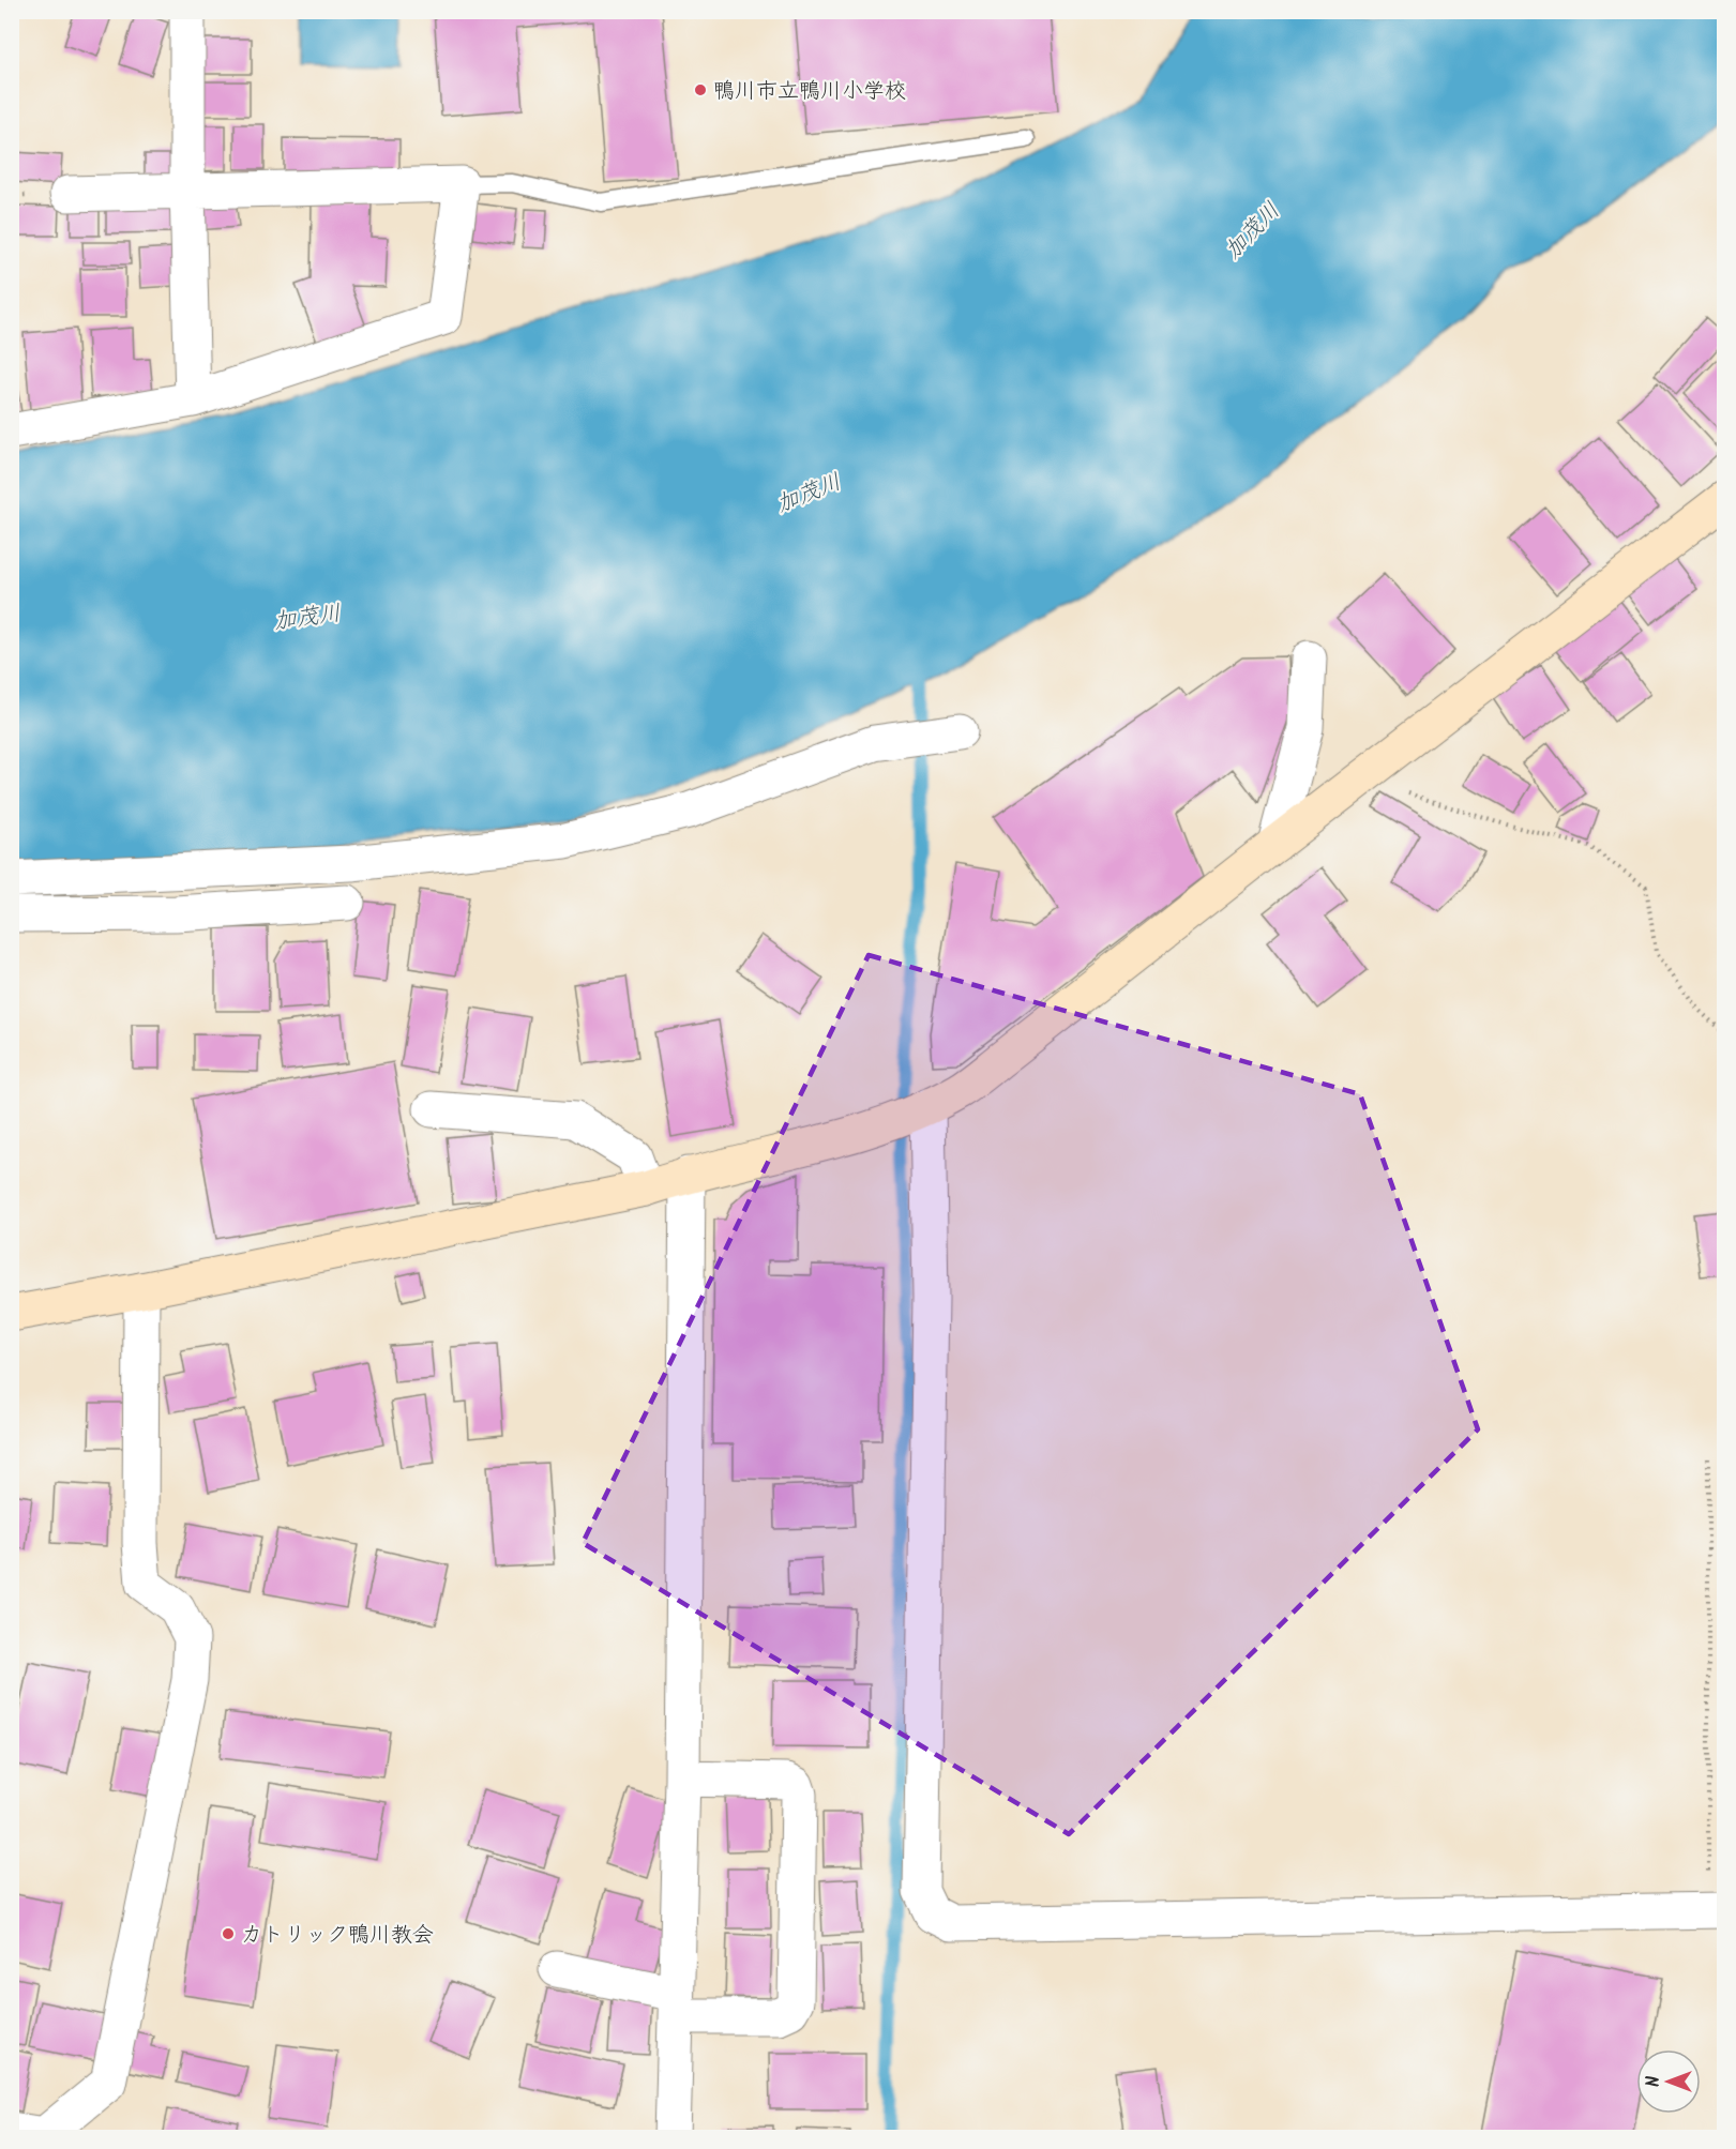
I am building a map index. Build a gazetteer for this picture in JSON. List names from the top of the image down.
{
  "water": ["加茂川"],
  "places": ["鴨川市立鴨川小学校", "カトリック鴨川教会"],
  "north": "left"
}
